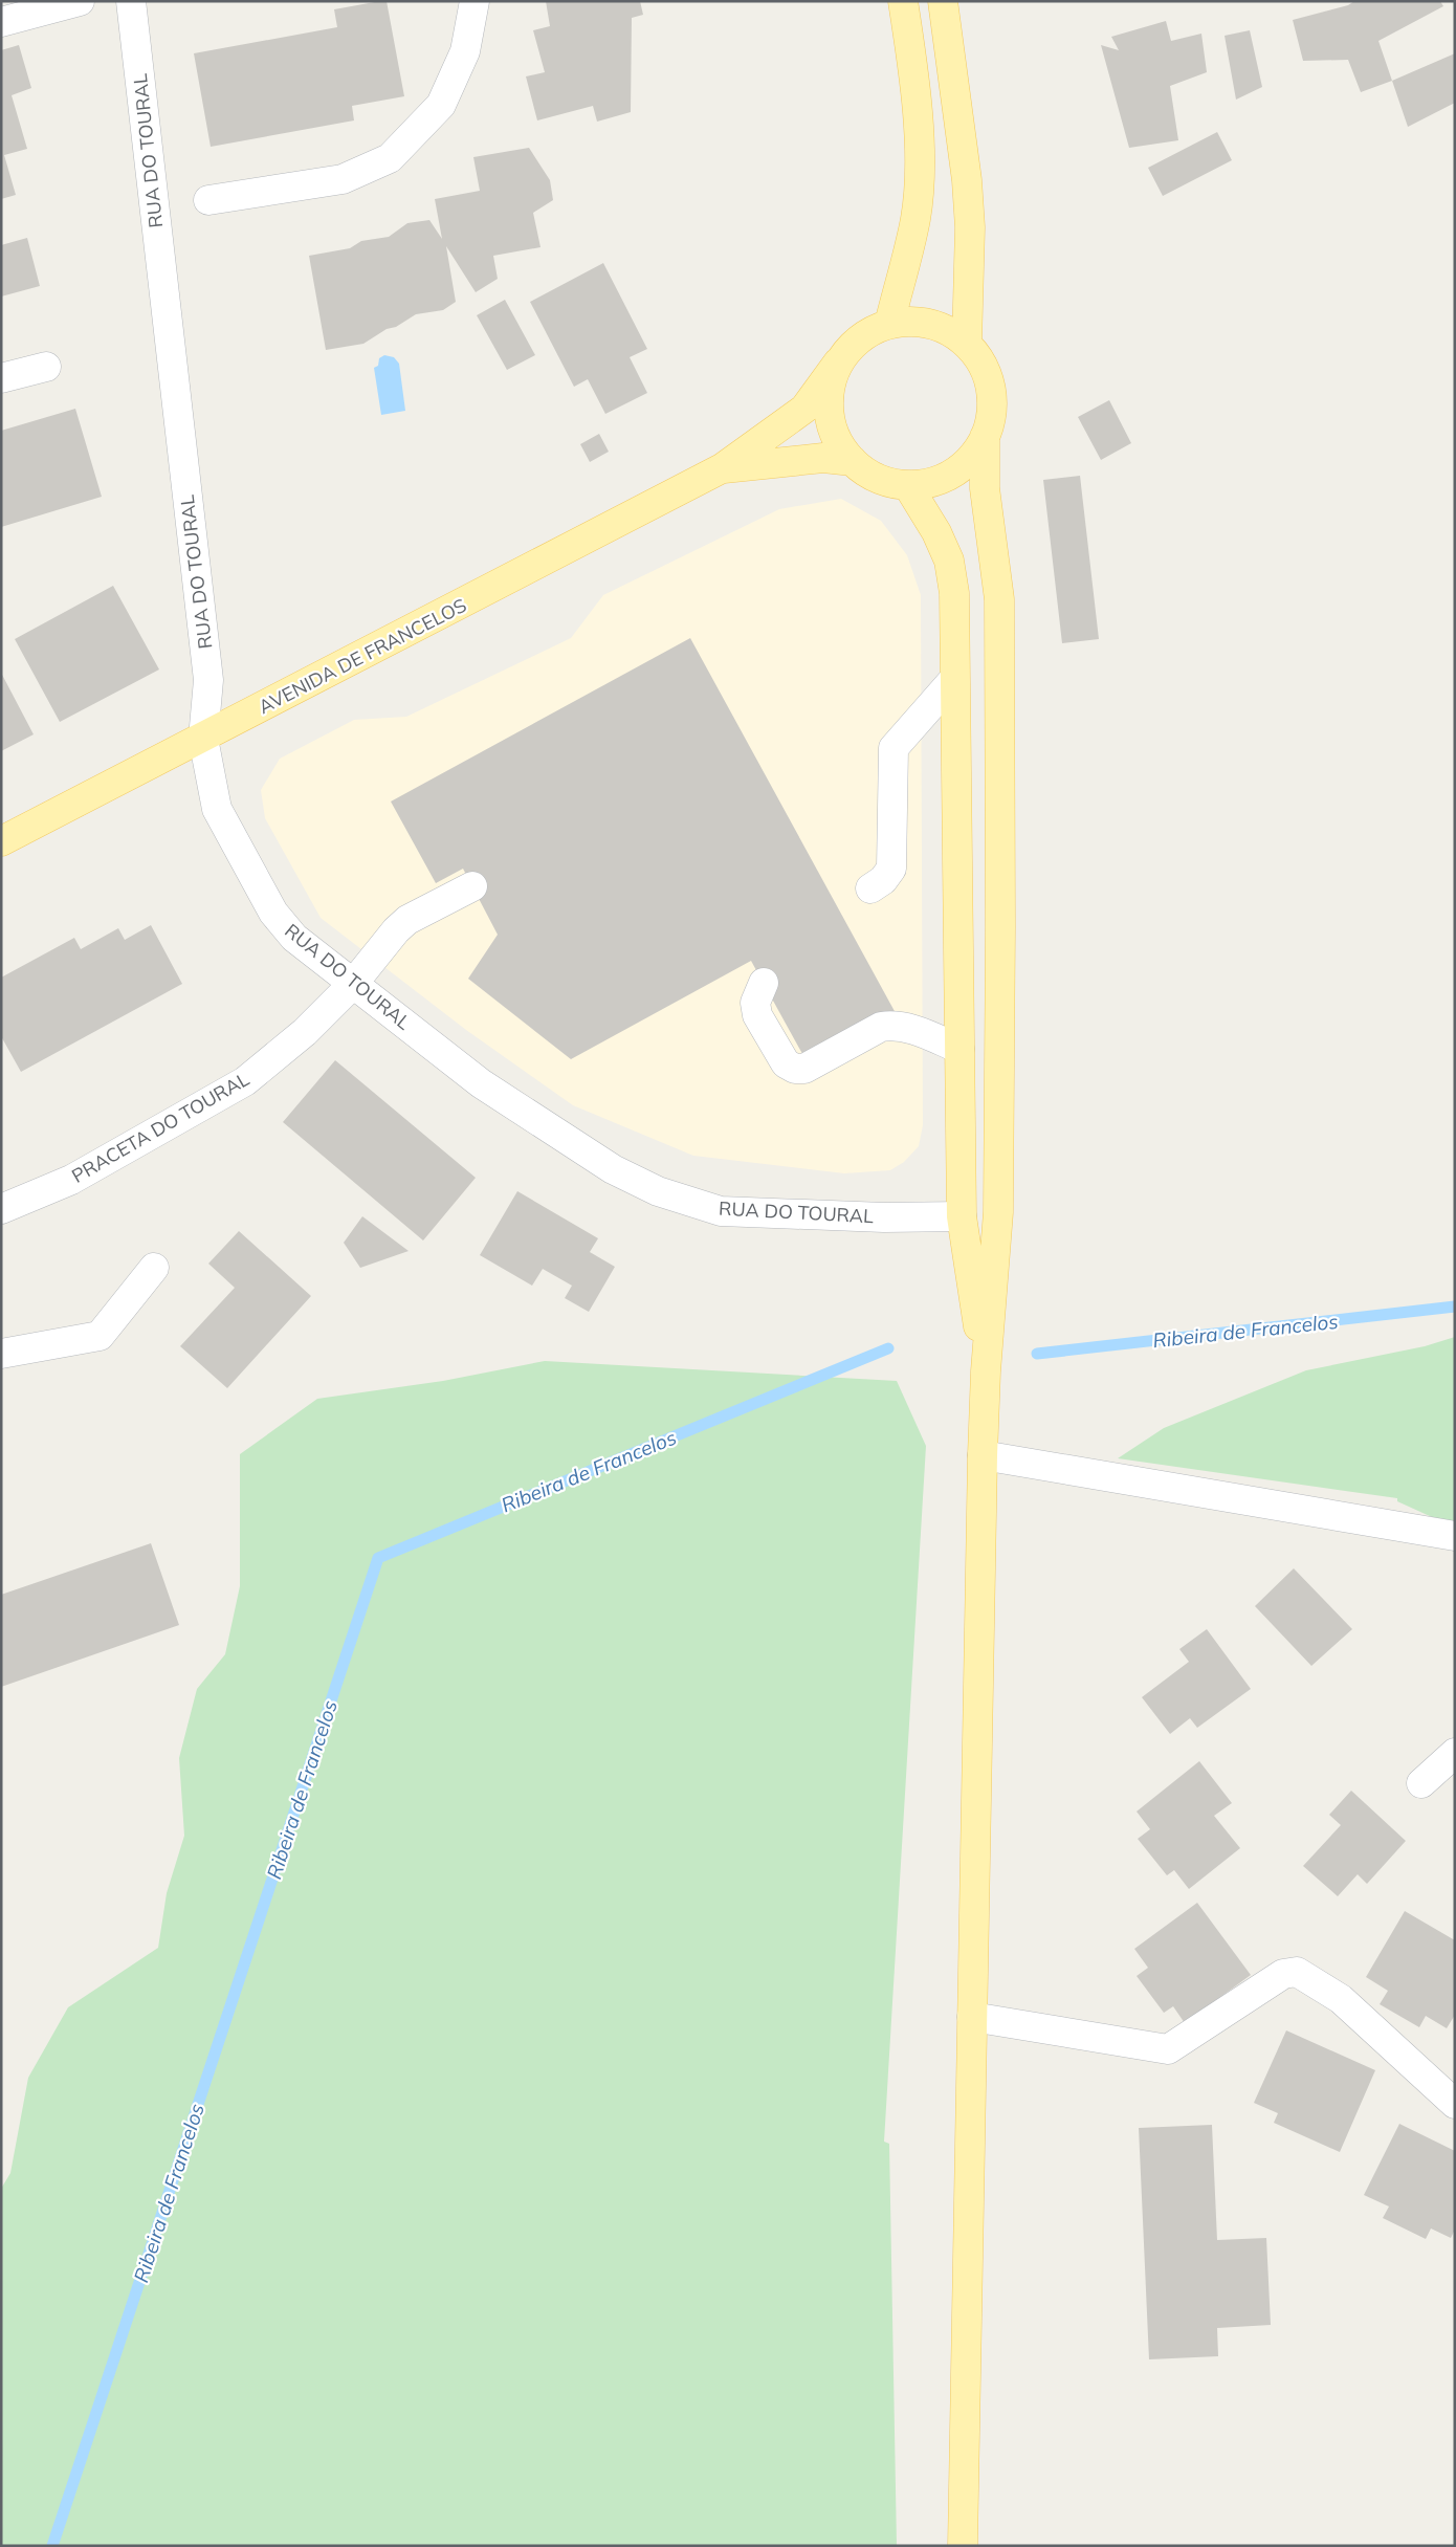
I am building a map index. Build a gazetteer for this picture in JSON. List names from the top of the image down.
{
  "streets": {
    "main road": ["AVENIDA DE FRANCELOS"],
    "street": ["RUA DO TOURAL", "PRACETA DO TOURAL"]
  },
  "crossings": [
    ["RUA DO TOURAL", "AVENIDA DE FRANCELOS"],
    ["RUA DO TOURAL", "PRACETA DO TOURAL"]
  ],
  "water": ["Ribeira de Francelos"]
}
